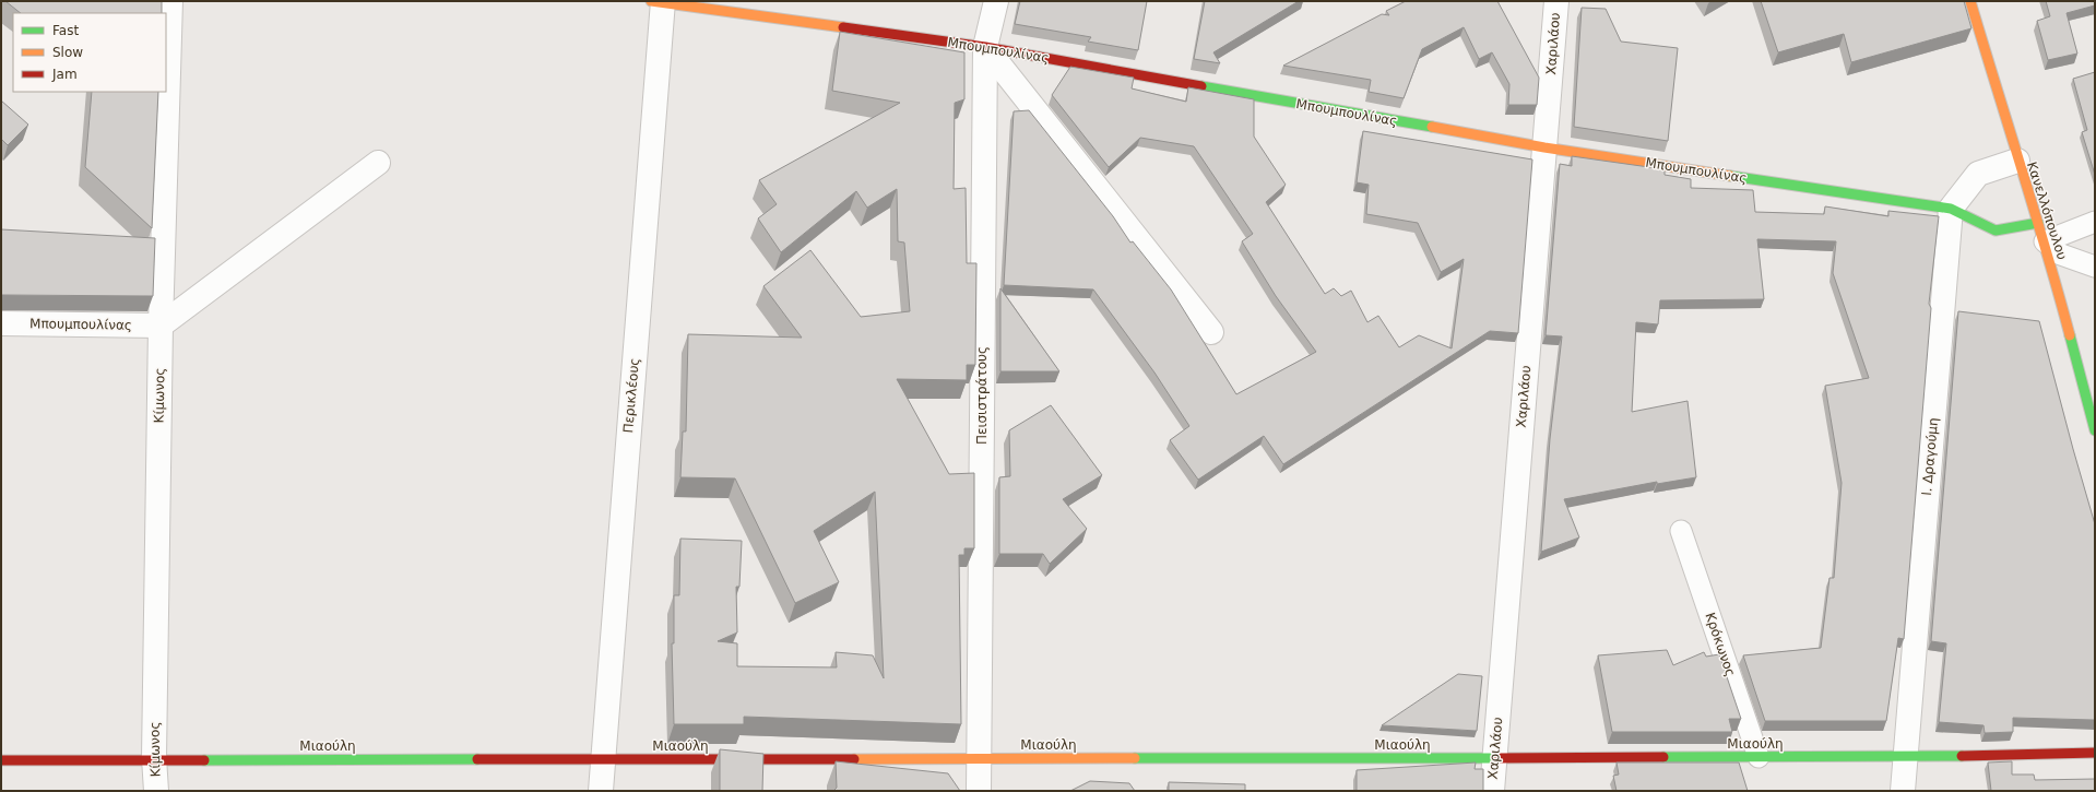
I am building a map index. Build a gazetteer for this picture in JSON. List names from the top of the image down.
{
  "streets": {
    "street": [
      "Χαριλάου",
      "Μπουμπουλίνας",
      "Κανελλόπουλου",
      "Κίμωνος",
      "Περικλέους",
      "Πεισιστράτους",
      "Ι. Δραγούμη",
      "Μιαούλη"
    ],
    "lane": ["Κρόκωνος"]
  },
  "crossings": [
    ["Χαριλάου", "Μπουμπουλίνας"],
    ["Χαριλάου", "Μιαούλη"],
    ["Μπουμπουλίνας", "Κανελλόπουλου"],
    ["Μπουμπουλίνας", "Κίμωνος"],
    ["Μπουμπουλίνας", "Περικλέους"],
    ["Μπουμπουλίνας", "Πεισιστράτους"],
    ["Μπουμπουλίνας", "Ι. Δραγούμη"],
    ["Κίμωνος", "Μιαούλη"],
    ["Περικλέους", "Μιαούλη"],
    ["Πεισιστράτους", "Μιαούλη"],
    ["Ι. Δραγούμη", "Μιαούλη"],
    ["Κρόκωνος", "Μιαούλη"]
  ],
  "legend": ["Fast", "Slow", "Jam"]
}
